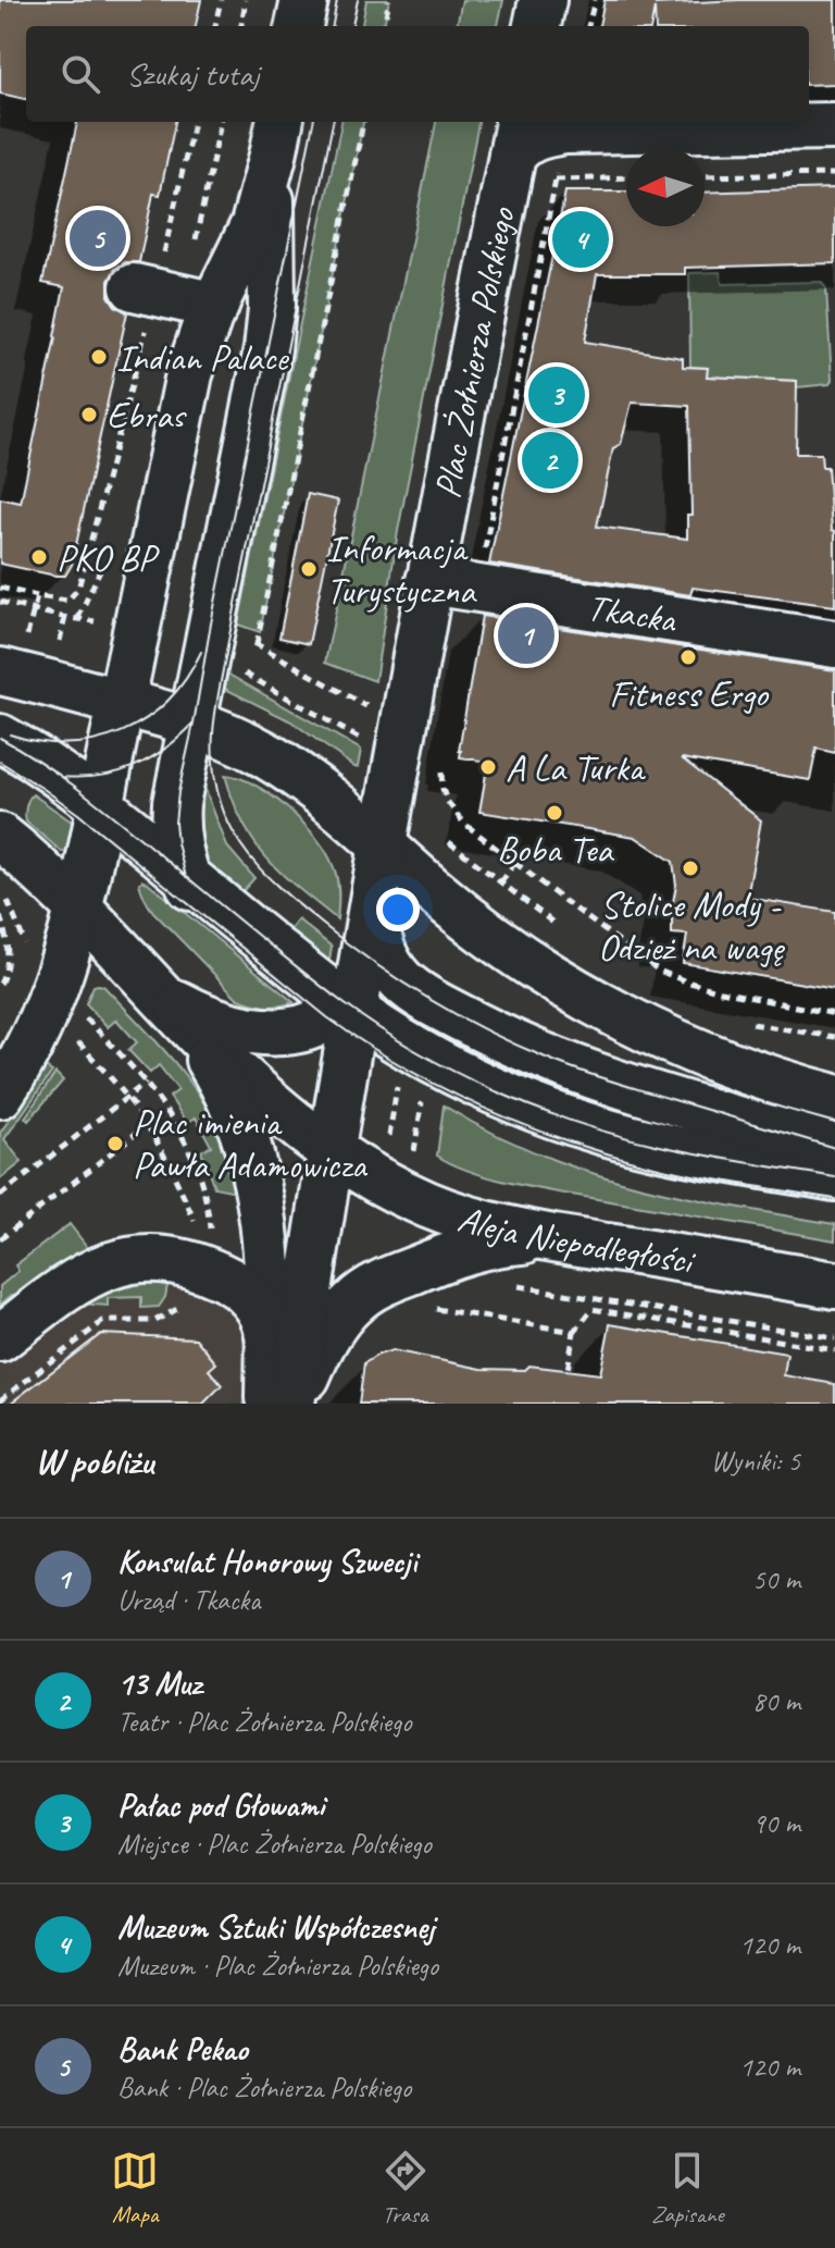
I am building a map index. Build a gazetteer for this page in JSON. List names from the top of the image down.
{
  "streets": {
    "street": ["Plac Żołnierza Polskiego", "Tkacka", "Aleja Niepodległości"]
  },
  "crossings": [
    ["Plac Żołnierza Polskiego", "Tkacka"],
    ["Plac Żołnierza Polskiego", "Aleja Niepodległości"]
  ],
  "places": [
    "Indian Palace",
    "Ebras",
    "PKO BP",
    "Informacja Turystyczna",
    "Fitness Ergo",
    "A La Turka",
    "Boba Tea",
    "Stolice Mody - Odzież na wagę",
    "Plac imienia Pawła Adamowicza"
  ],
  "north": "left",
  "page": {
    "search": "Szukaj tutaj",
    "pins": [
      "5",
      "4",
      "3",
      "2",
      "1"
    ],
    "heading": ["W pobliżu", "Wyniki: 5"],
    "list": [
      {
        "mark": "1",
        "name": "Konsulat Honorowy Szwecji",
        "note": "Urząd · Tkacka",
        "value": "50 m"
      },
      {
        "mark": "2",
        "name": "13 Muz",
        "note": "Teatr · Plac Żołnierza Polskiego",
        "value": "80 m"
      },
      {
        "mark": "3",
        "name": "Pałac pod Głowami",
        "note": "Miejsce · Plac Żołnierza Polskiego",
        "value": "90 m"
      },
      {
        "mark": "4",
        "name": "Muzeum Sztuki Współczesnej",
        "note": "Muzeum · Plac Żołnierza Polskiego",
        "value": "120 m"
      },
      {
        "mark": "5",
        "name": "Bank Pekao",
        "note": "Bank · Plac Żołnierza Polskiego",
        "value": "120 m"
      }
    ],
    "nav": ["Mapa", "Trasa", "Zapisane"]
  }
}
